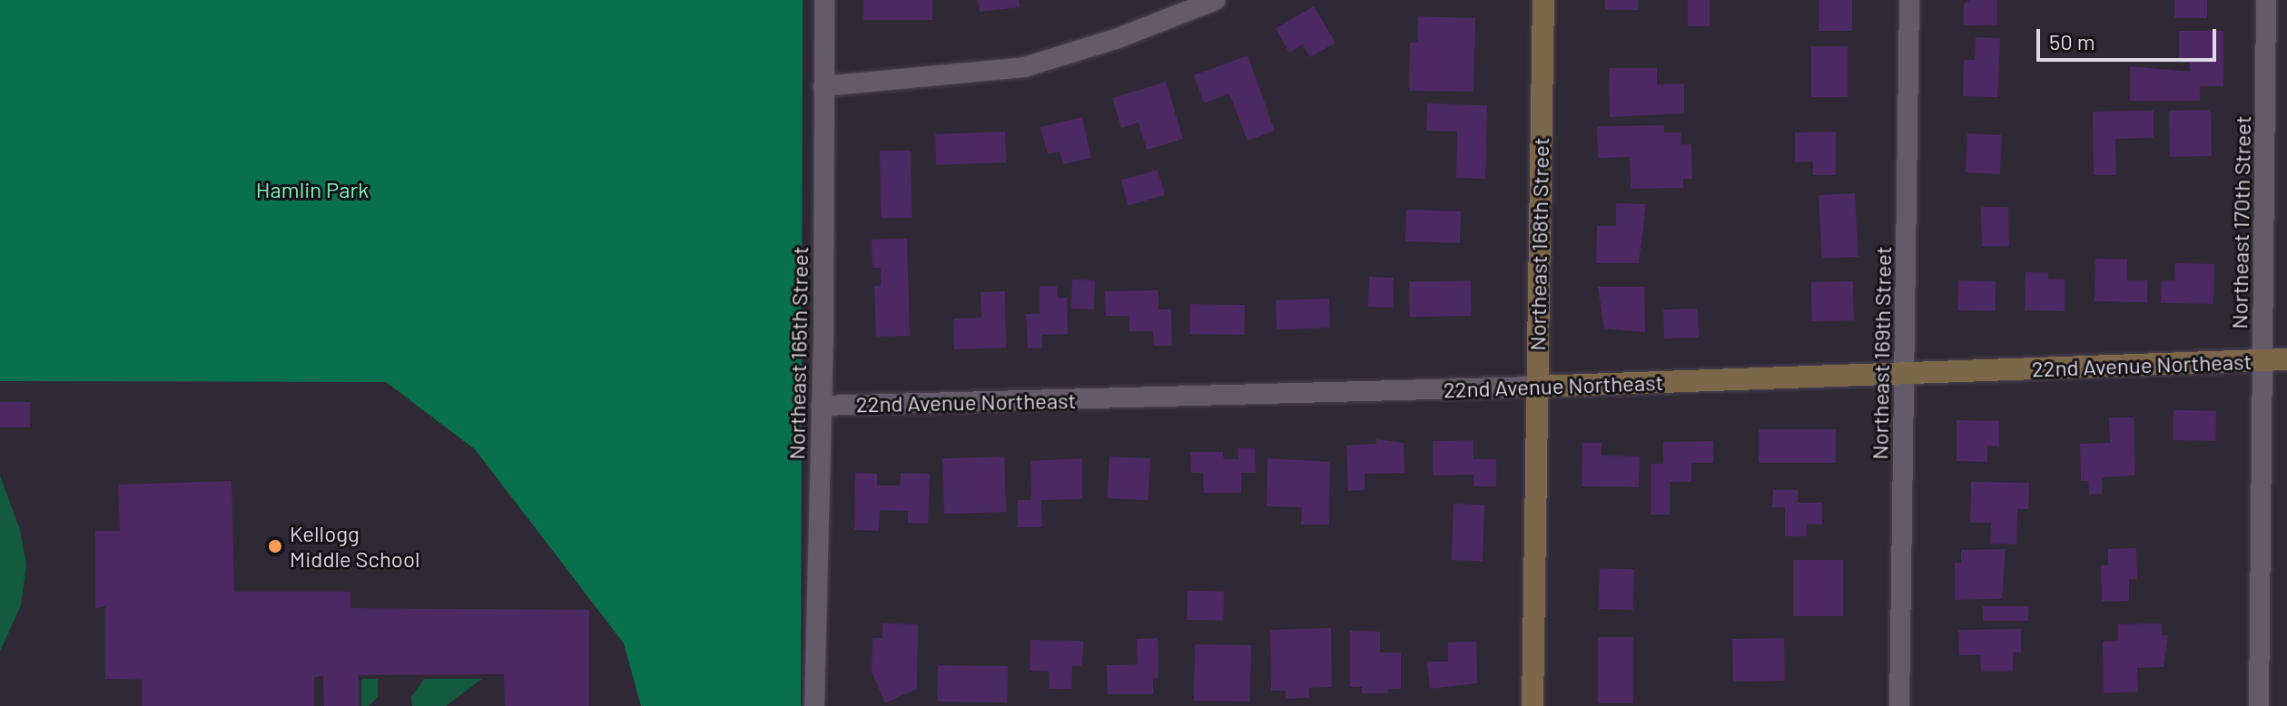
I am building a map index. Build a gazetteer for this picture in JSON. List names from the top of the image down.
{
  "streets": {
    "street": [
      "Northeast 170th Street",
      "Northeast 168th Street",
      "Northeast 165th Street",
      "Northeast 169th Street",
      "22nd Avenue Northeast"
    ]
  },
  "crossings": [
    ["Northeast 170th Street", "22nd Avenue Northeast"],
    ["Northeast 168th Street", "22nd Avenue Northeast"],
    ["Northeast 165th Street", "22nd Avenue Northeast"],
    ["Northeast 169th Street", "22nd Avenue Northeast"]
  ],
  "parks": ["Hamlin Park"],
  "places": ["Kellogg Middle School"],
  "scale_bar": "50 m"
}
